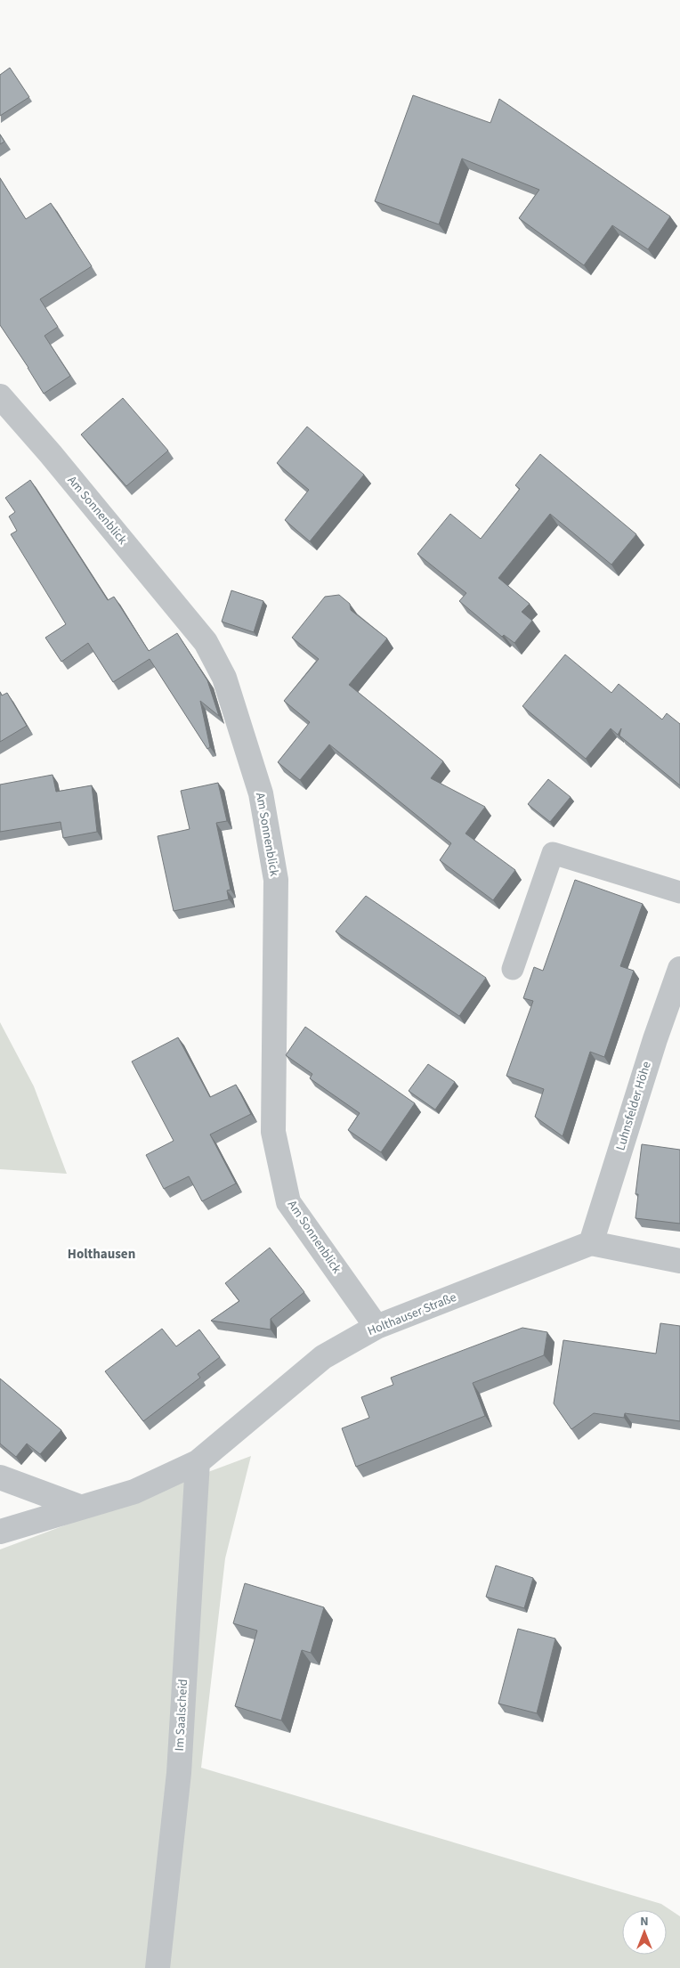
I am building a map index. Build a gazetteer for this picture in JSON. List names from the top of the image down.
{
  "streets": {
    "street": [
      "Am Sonnenblick",
      "Luhnsfelder Höhe",
      "Holthauser Straße",
      "Im Saalscheid"
    ]
  },
  "crossings": [
    ["Am Sonnenblick", "Holthauser Straße"],
    ["Luhnsfelder Höhe", "Holthauser Straße"],
    ["Holthauser Straße", "Im Saalscheid"]
  ],
  "districts": ["Holthausen"],
  "north": "top"
}
